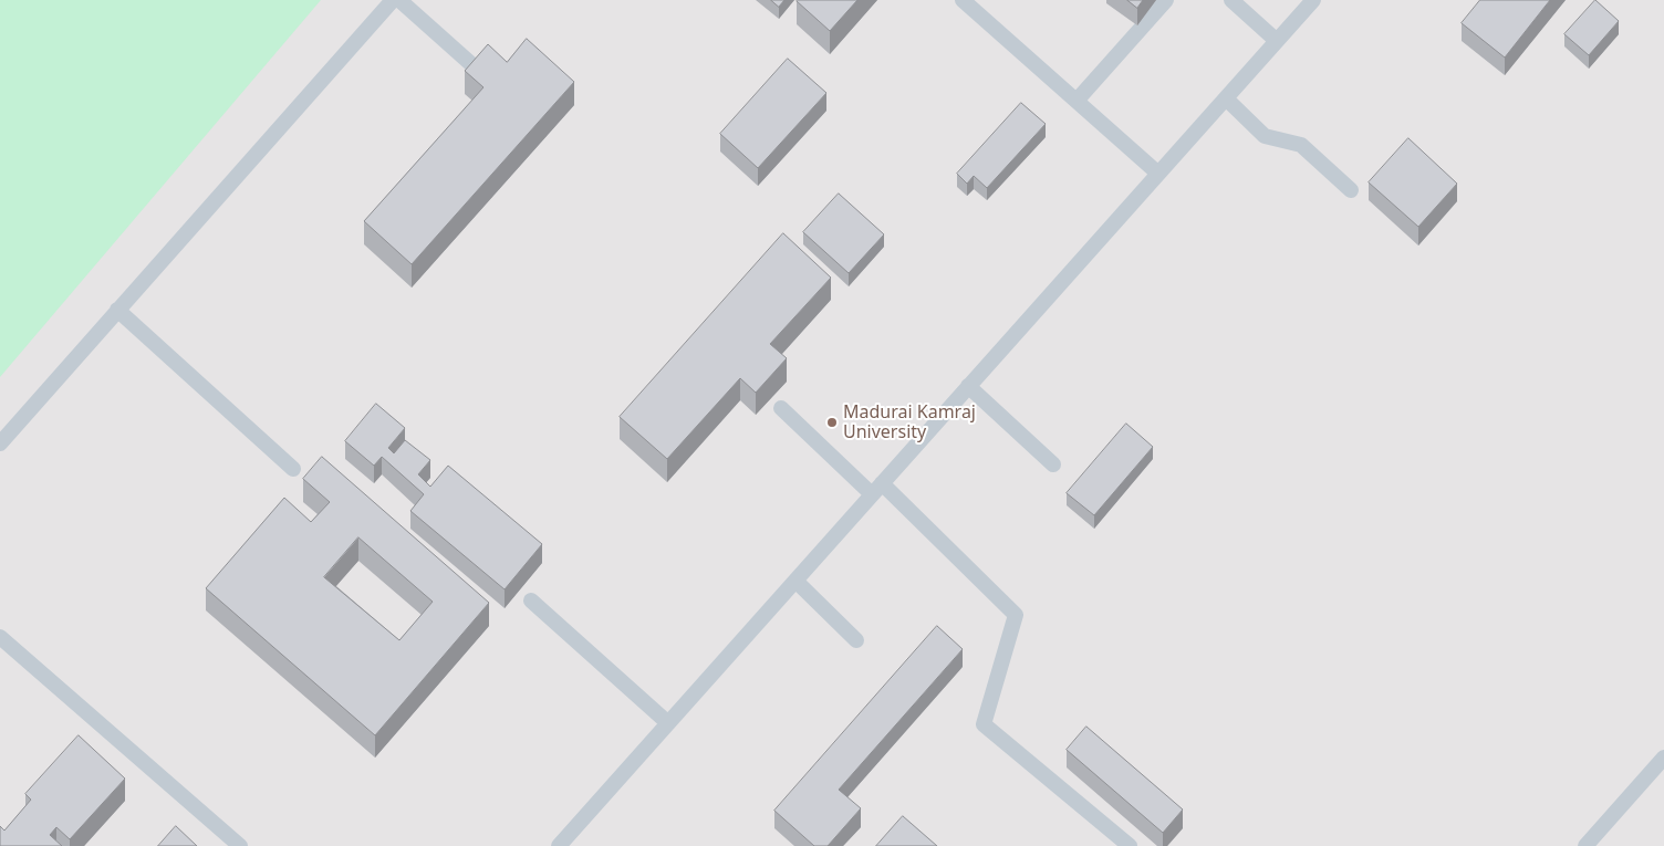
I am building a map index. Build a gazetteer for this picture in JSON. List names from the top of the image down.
{
  "places": ["Madurai Kamraj University"]
}
